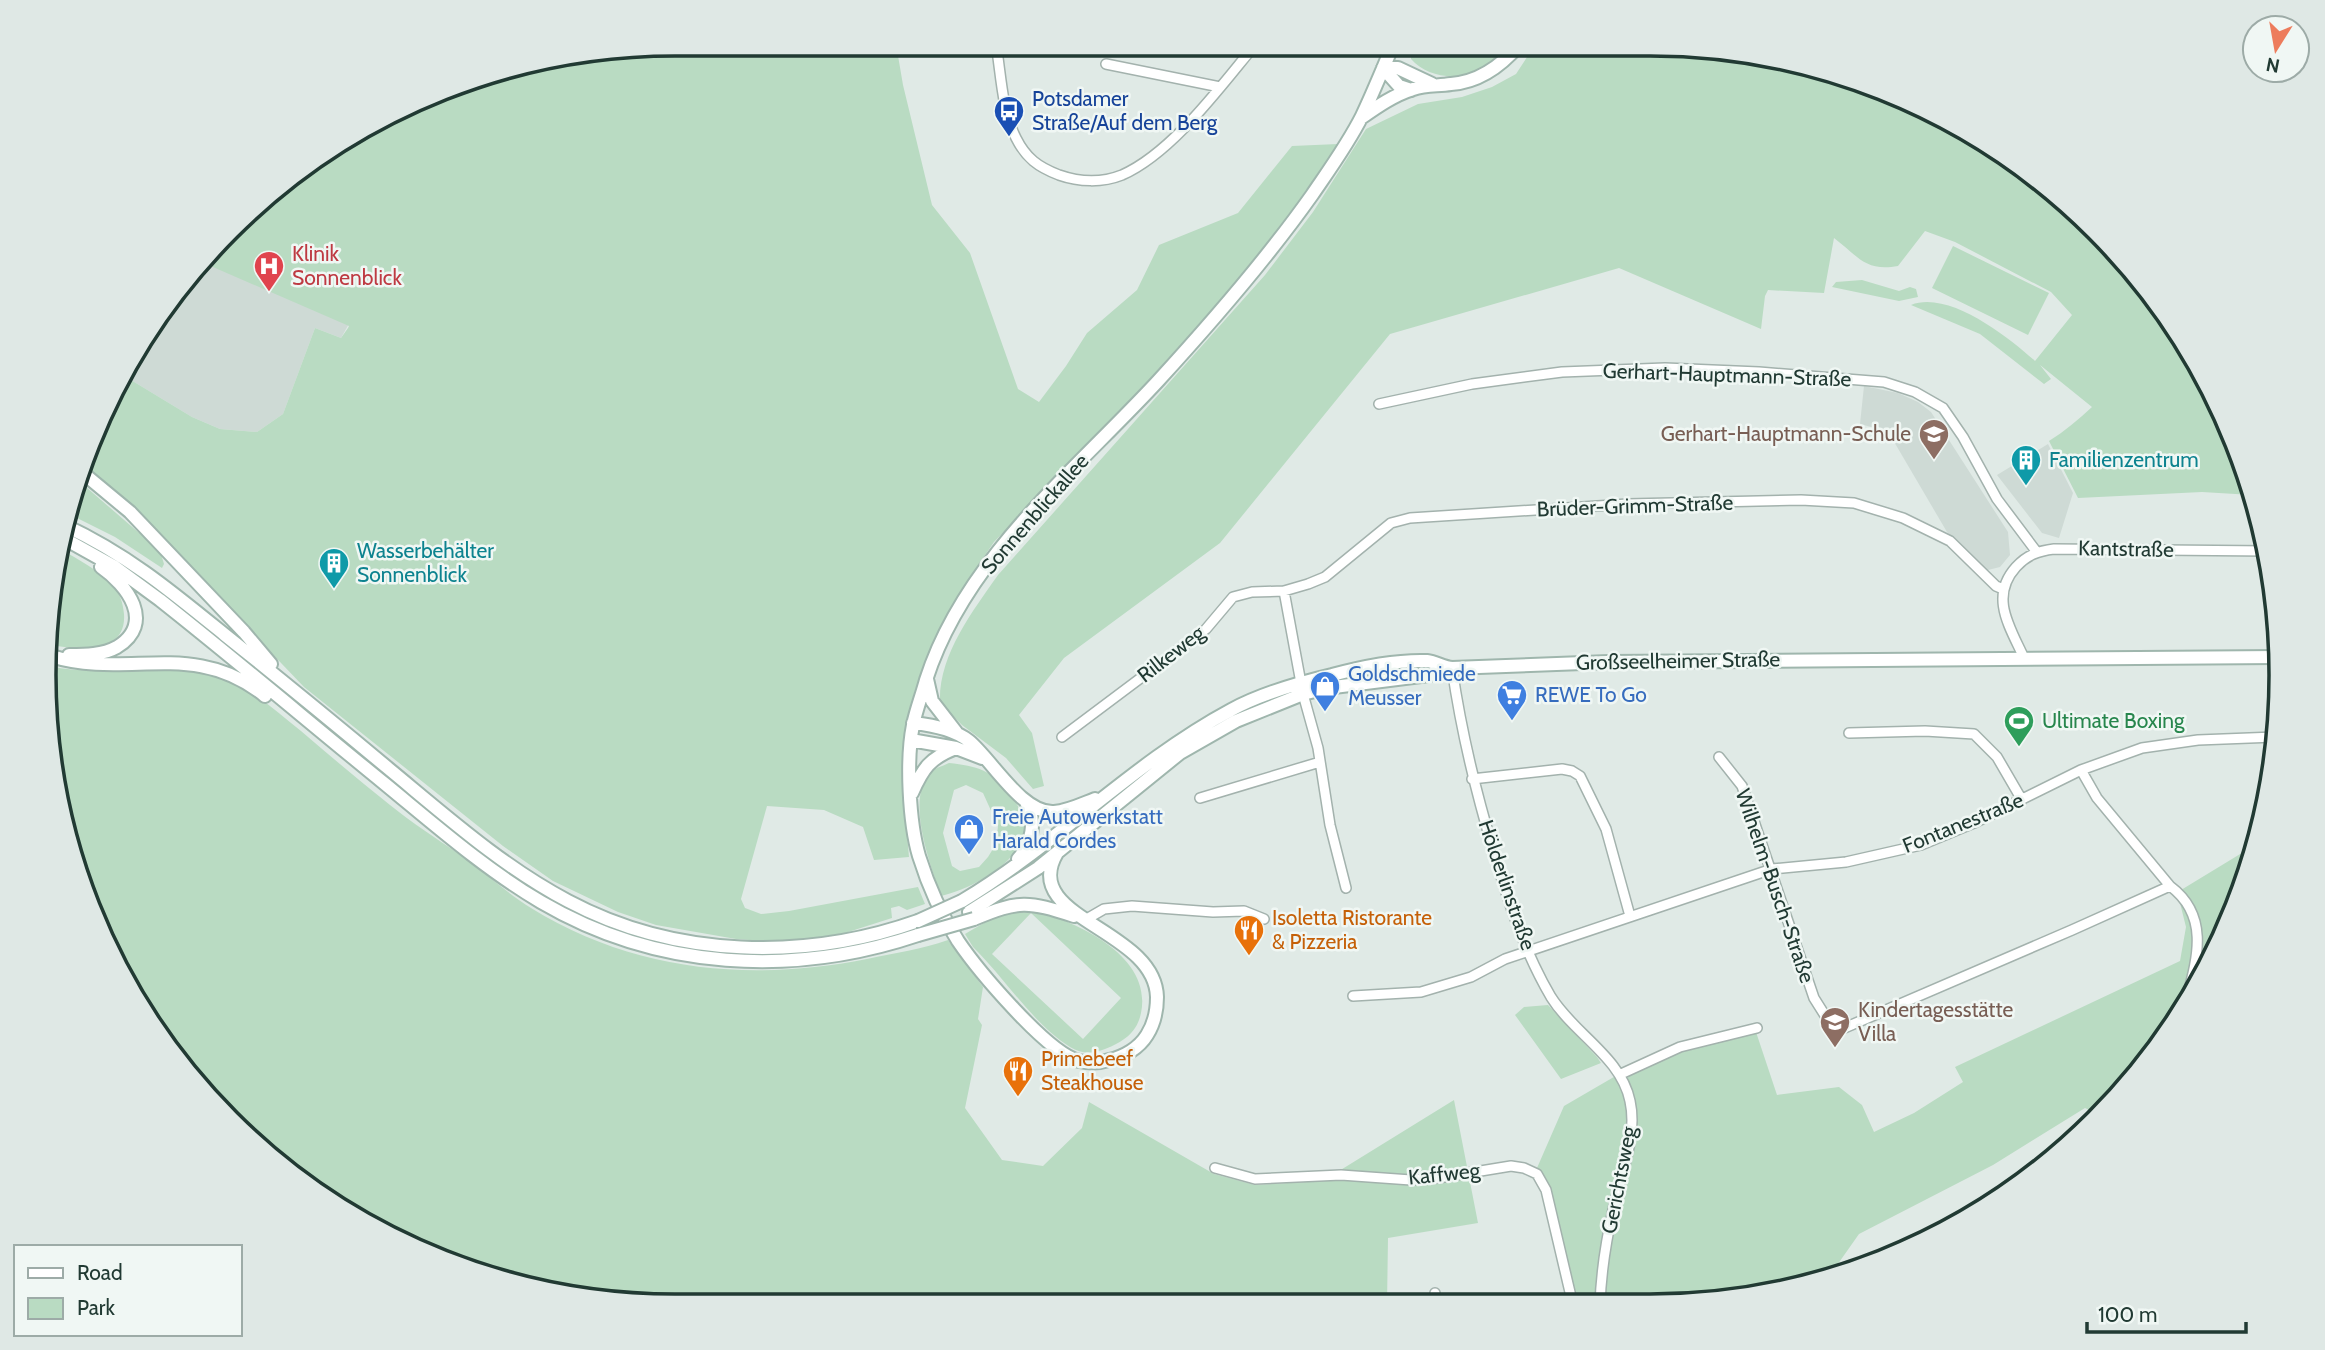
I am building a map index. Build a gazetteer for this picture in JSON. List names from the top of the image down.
{
  "streets": {
    "main road": ["Sonnenblickallee", "Großseelheimer Straße"],
    "street": [
      "Gerhart-Hauptmann-Straße",
      "Brüder-Grimm-Straße",
      "Kantstraße",
      "Rilkeweg",
      "Fontanestraße",
      "Hölderlinstraße",
      "Wilhelm-Busch-Straße",
      "Kaffweg",
      "Gerichtsweg"
    ]
  },
  "crossings": [
    ["Gerhart-Hauptmann-Straße", "Kantstraße"],
    ["Brüder-Grimm-Straße", "Rilkeweg"],
    ["Großseelheimer Straße", "Hölderlinstraße"],
    ["Fontanestraße", "Hölderlinstraße"],
    ["Fontanestraße", "Wilhelm-Busch-Straße"],
    ["Hölderlinstraße", "Gerichtsweg"]
  ],
  "places": {
    "bus stop": ["Potsdamer Straße/Auf dem Berg"],
    "hospital": ["Klinik Sonnenblick"],
    "school or university": ["Gerhart-Hauptmann-Schule", "Kindertagesstätte Villa"],
    "building": ["Familienzentrum", "Wasserbehälter Sonnenblick"],
    "shop": ["Goldschmiede Meusser", "Freie Autowerkstatt Harald Cordes"],
    "supermarket": ["REWE To Go"],
    "sports": ["Ultimate Boxing"],
    "restaurant": ["Isoletta Ristorante & Pizzeria", "Primebeef Steakhouse"]
  },
  "legend": ["Road", "Park"],
  "scale_bar": "100 m",
  "north": "bottom"
}
